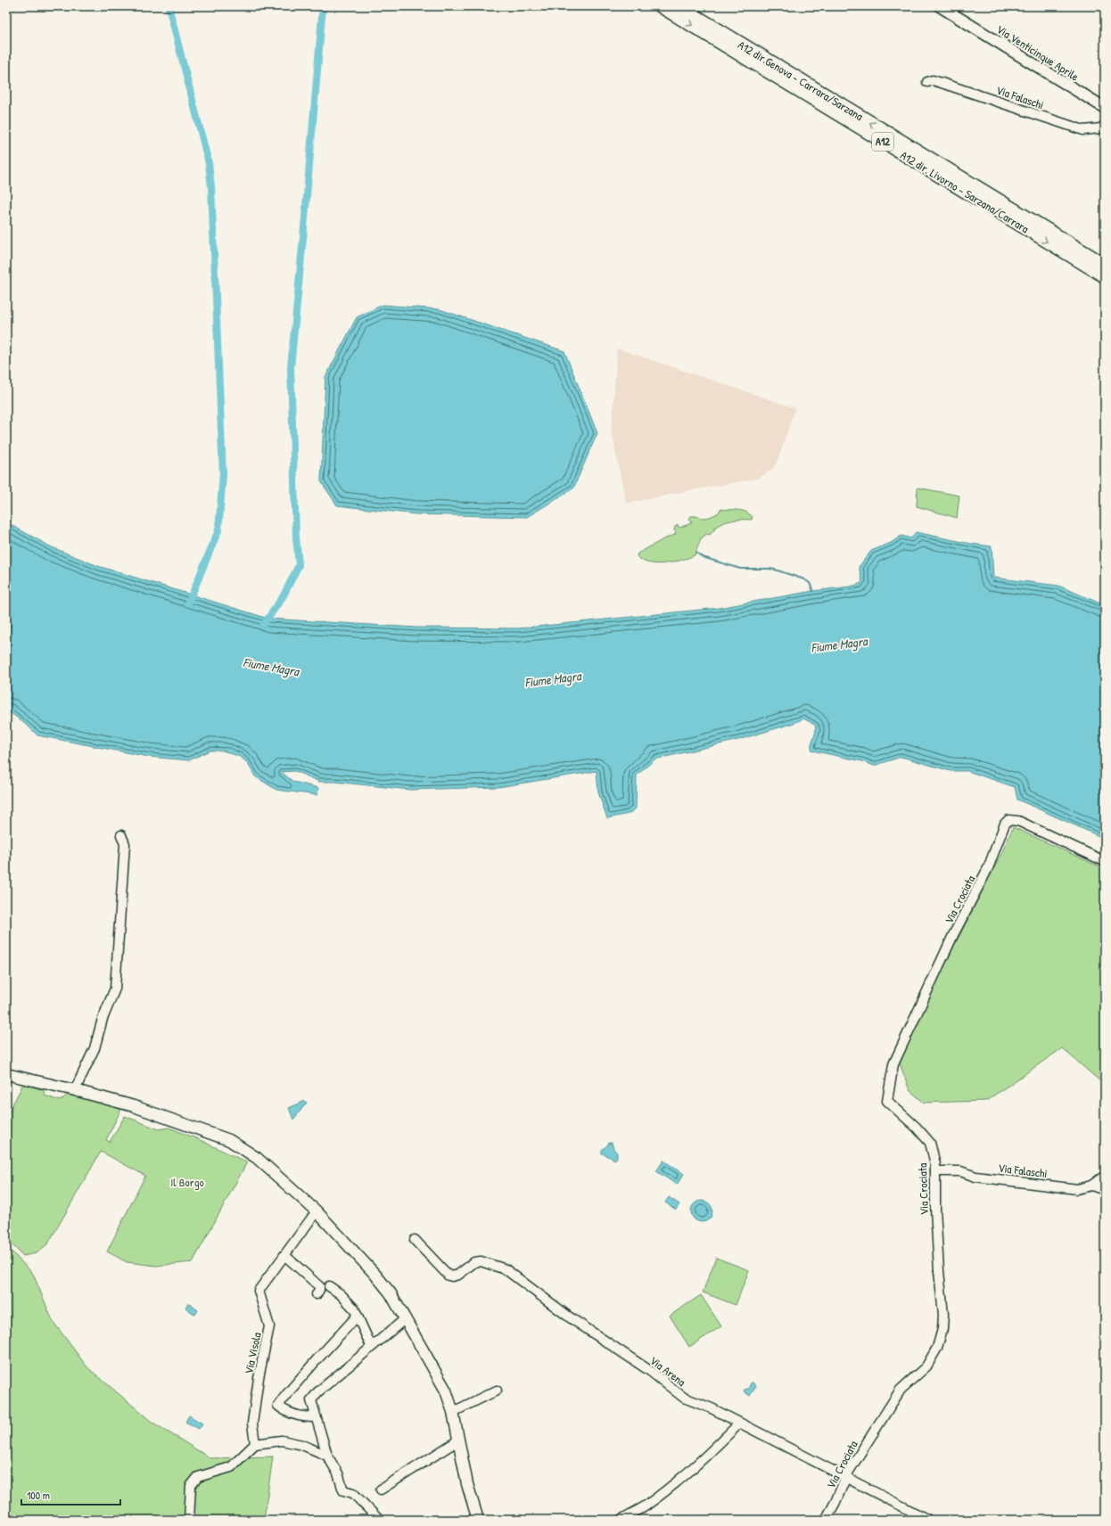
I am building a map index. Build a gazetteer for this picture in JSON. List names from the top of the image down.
{
  "streets": {
    "highway": ["A12 dir.Genova - Carrara/Sarzana", "A12", "A12 dir. Livorno - Sarzana/Carrara"],
    "main road": ["Via Venticinque Aprile"],
    "street": [
      "Via Falaschi",
      "Via Crociata",
      "Via Visola",
      "Via Arena"
    ]
  },
  "crossings": [
    ["Via Falaschi", "Via Crociata"],
    ["Via Crociata", "Via Arena"]
  ],
  "one_way": ["A12 dir.Genova - Carrara/Sarzana", "A12 dir. Livorno - Sarzana/Carrara"],
  "water": ["Fiume Magra"],
  "parks": ["Il Borgo"],
  "scale_bar": "100 m"
}
